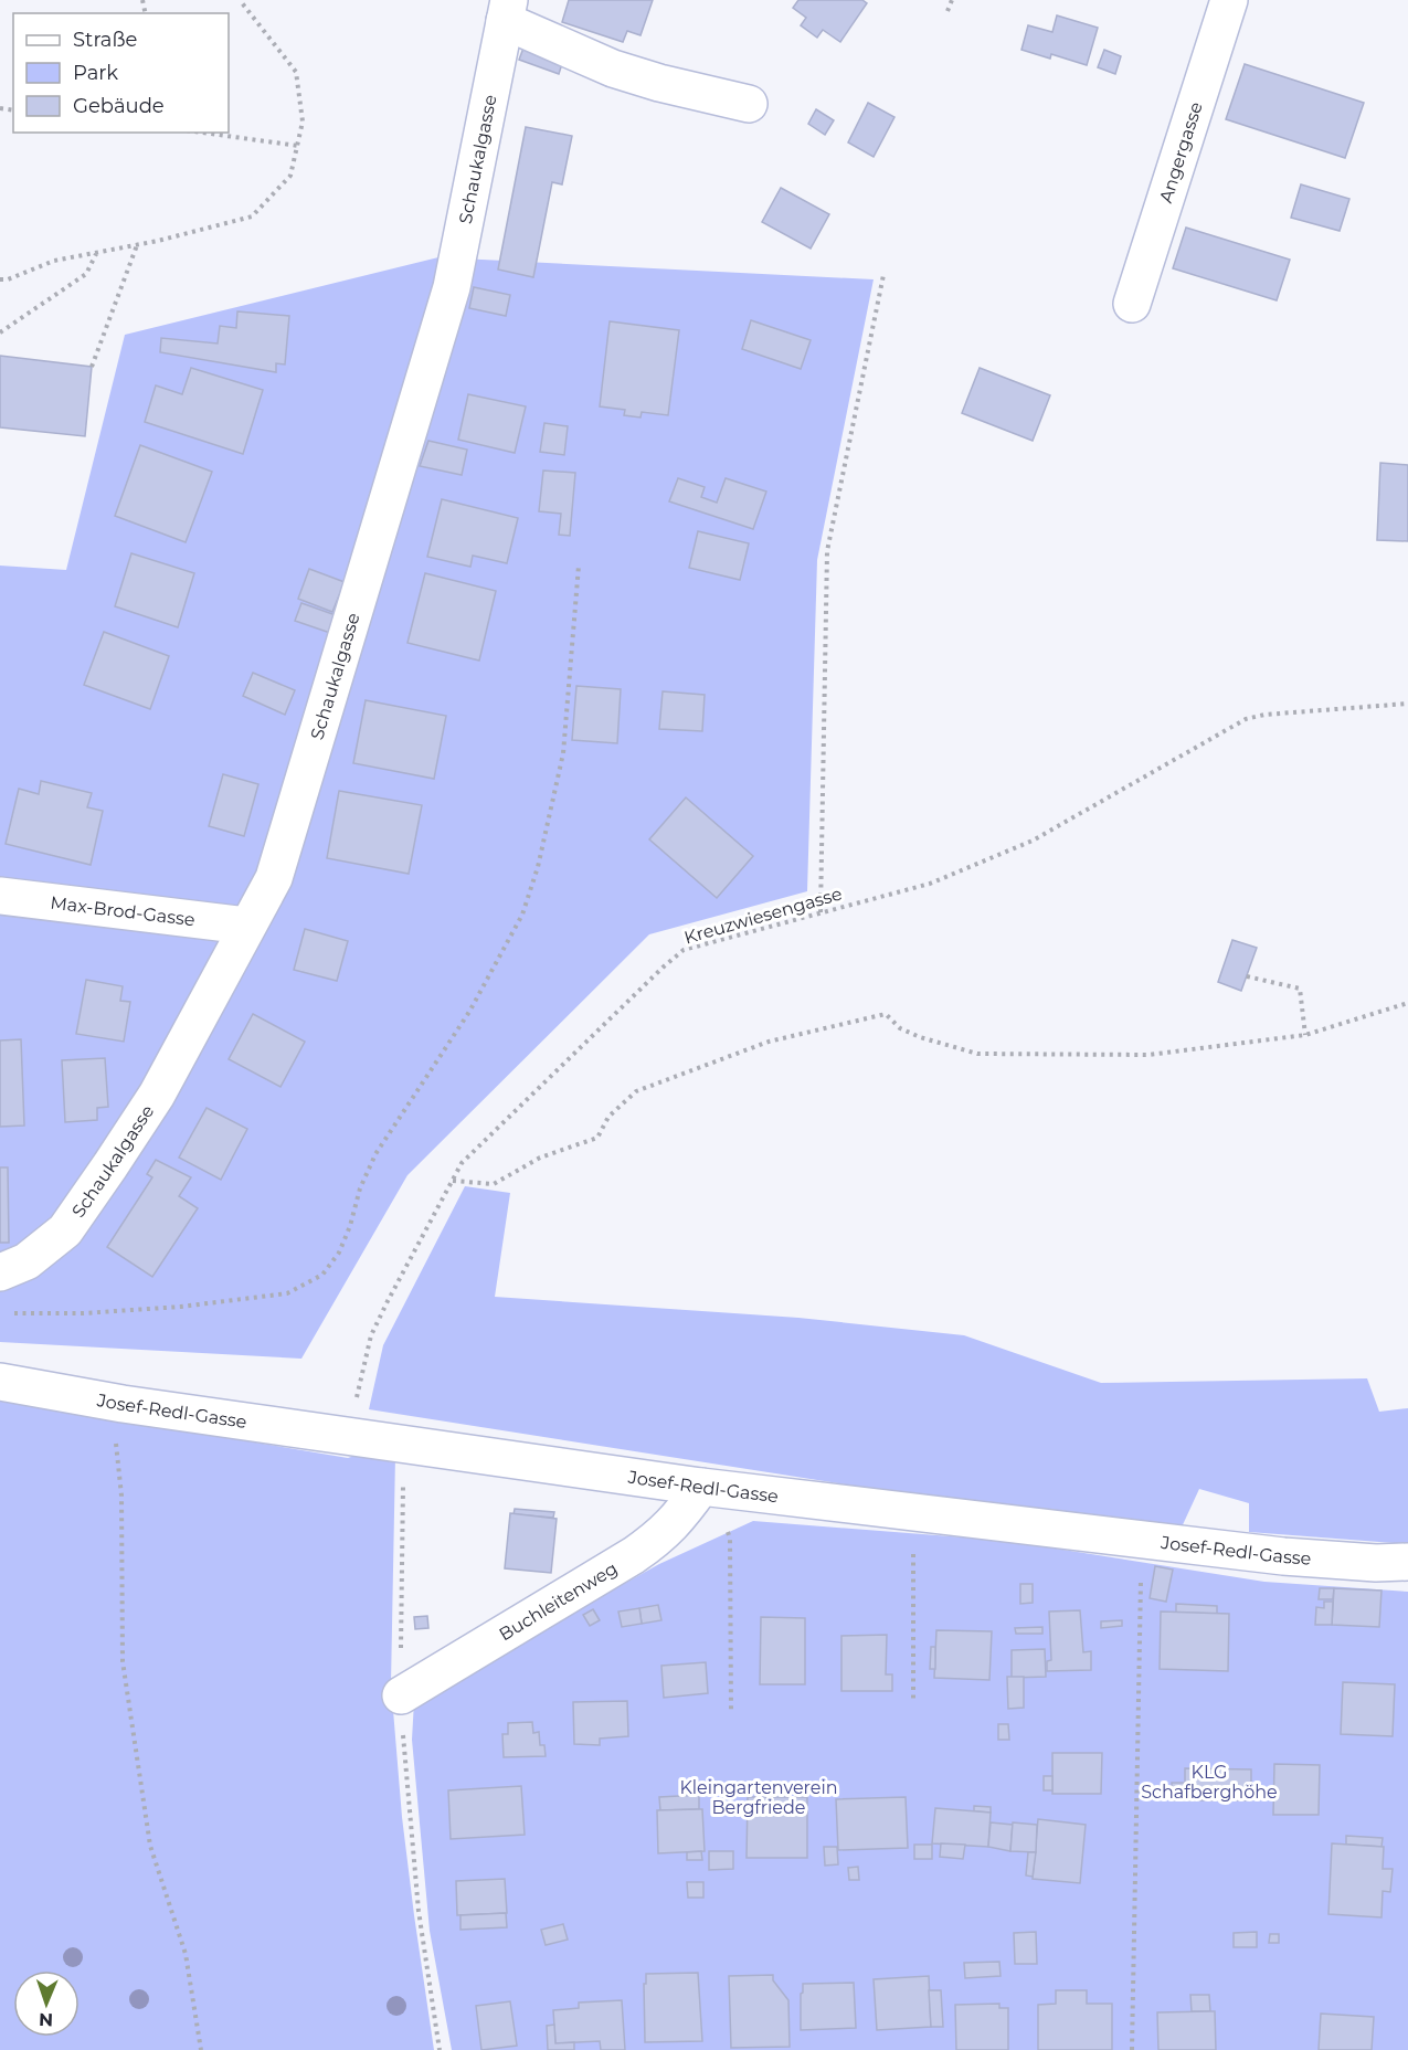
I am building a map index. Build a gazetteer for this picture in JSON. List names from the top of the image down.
{
  "streets": {
    "street": [
      "Angergasse",
      "Schaukalgasse",
      "Max-Brod-Gasse",
      "Josef-Redl-Gasse",
      "Buchleitenweg"
    ],
    "path": ["Kreuzwiesengasse"]
  },
  "crossings": [
    ["Schaukalgasse", "Max-Brod-Gasse"],
    ["Kreuzwiesengasse", "Josef-Redl-Gasse"],
    ["Josef-Redl-Gasse", "Buchleitenweg"]
  ],
  "parks": ["KLG Schafberghöhe", "Kleingartenverein Bergfriede"],
  "legend": ["Straße", "Park", "Gebäude"],
  "north": "bottom"
}
